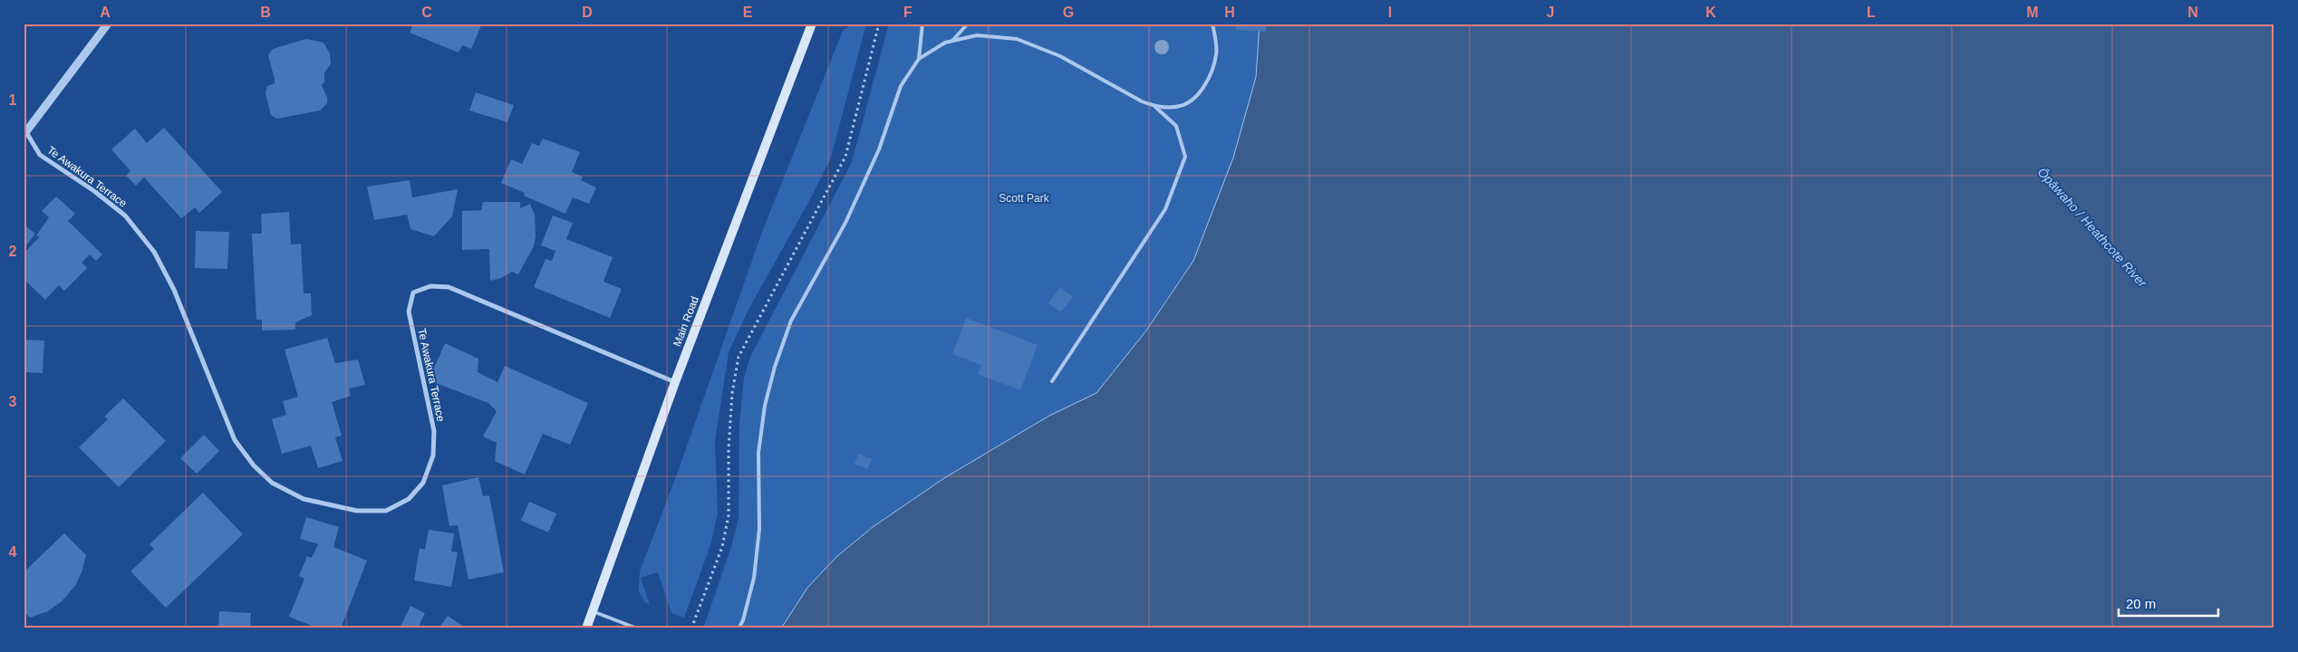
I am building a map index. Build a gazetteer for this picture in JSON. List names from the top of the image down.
{
  "streets": {
    "main road": ["Main Road"],
    "street": ["Te Awakura Terrace"]
  },
  "crossings": [
    ["Te Awakura Terrace", "Main Road"]
  ],
  "water": ["Ōpāwaho / Heathcote River"],
  "parks": ["Scott Park"],
  "scale_bar": "20 m",
  "grid": {
    "columns": [
      "A",
      "B",
      "C",
      "D",
      "E",
      "F",
      "G",
      "H",
      "I",
      "J",
      "K",
      "L",
      "M",
      "N"
    ],
    "rows": [
      "1",
      "2",
      "3",
      "4"
    ]
  }
}
